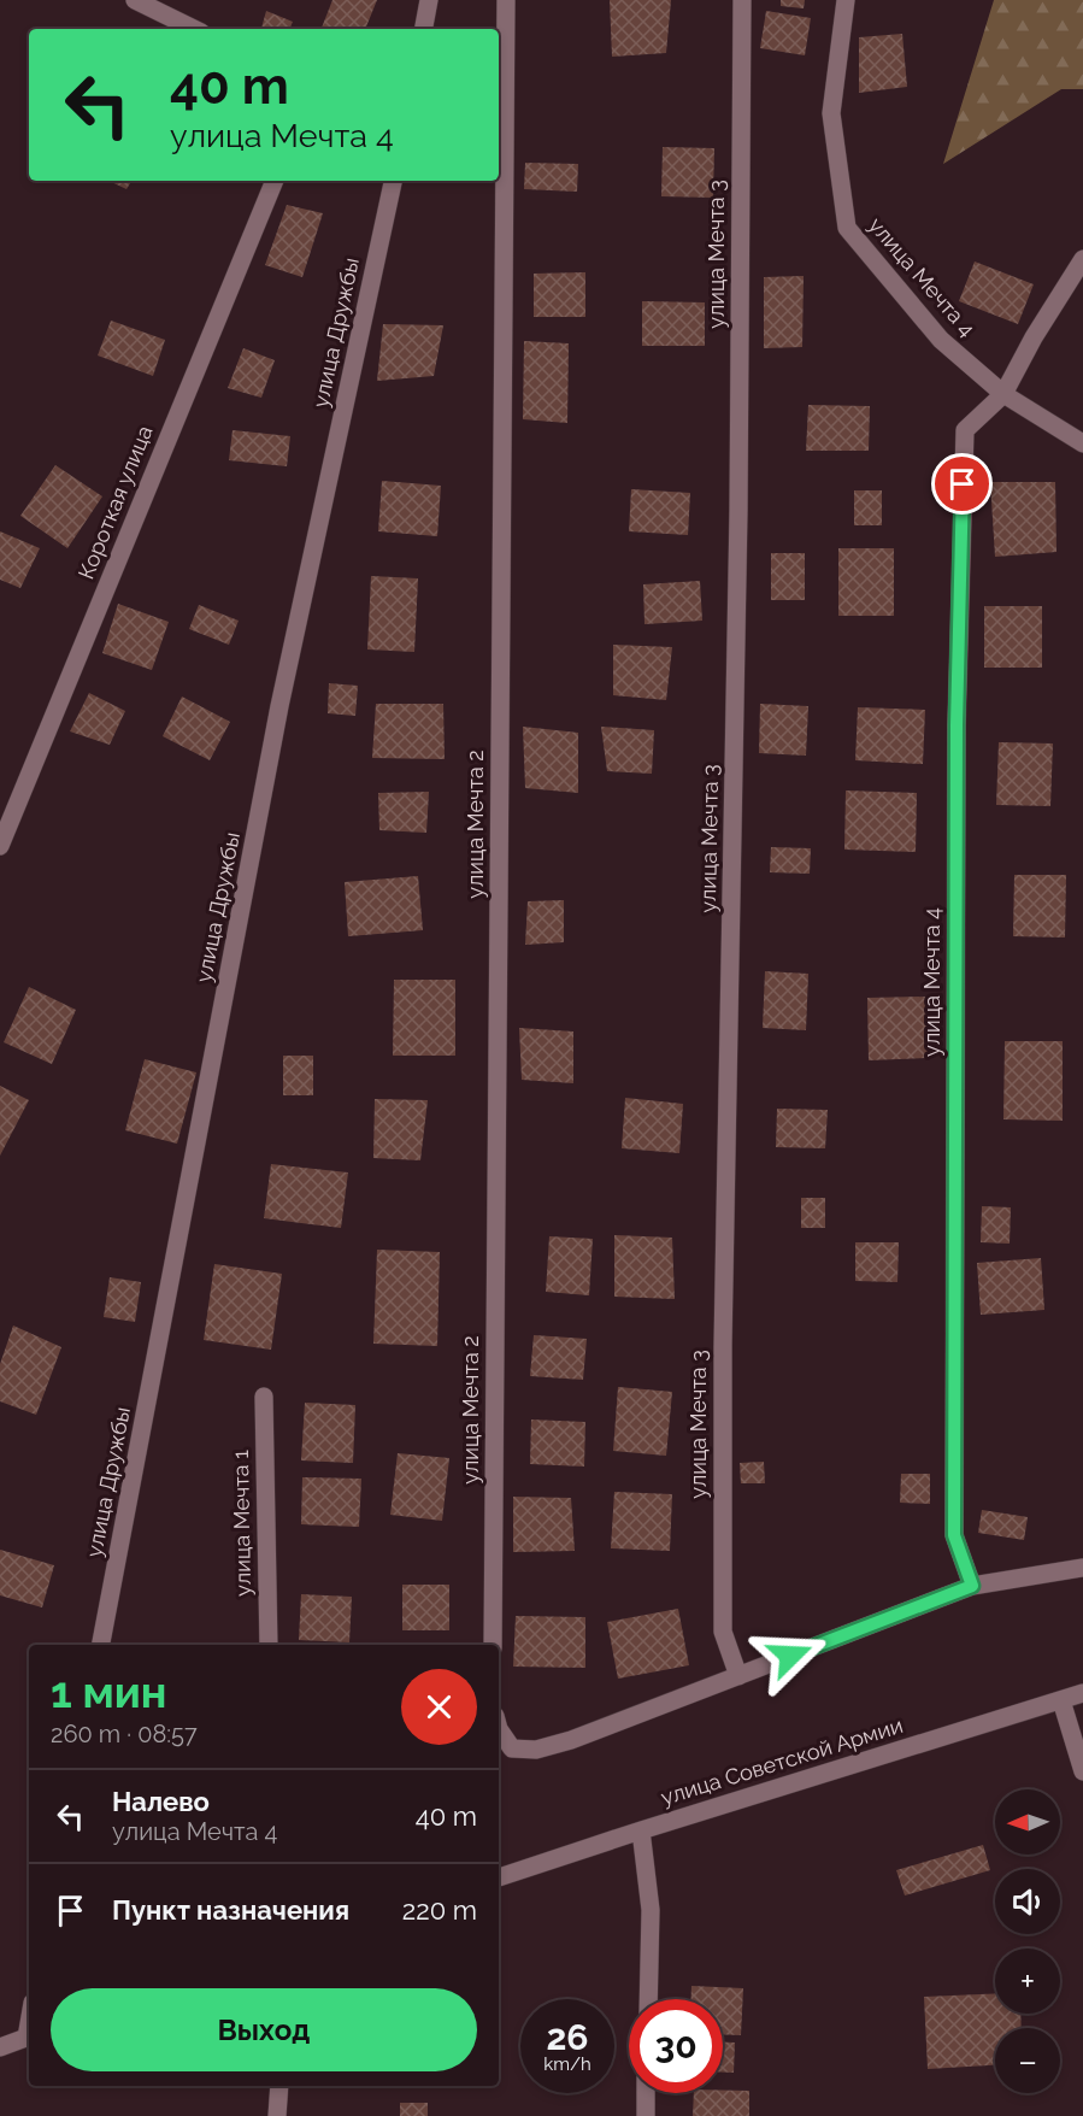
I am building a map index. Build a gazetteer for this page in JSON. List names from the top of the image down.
{
  "streets": {
    "street": [
      "улица Мечта 3",
      "улица Мечта 4",
      "улица Дружбы",
      "Короткая улица",
      "улица Мечта 2",
      "улица Мечта 1",
      "улица Советской Армии"
    ]
  },
  "north": "left",
  "page": {
    "turn": ["40 m", "улица Мечта 4"],
    "heading": ["1 мин", "260 m · 08:57"],
    "list": [
      {
        "name": "Налево",
        "note": "улица Мечта 4",
        "value": "40 m"
      },
      {
        "name": "Пункт назначения",
        "value": "220 m"
      }
    ],
    "map_buttons": ["+", "−"],
    "buttons": "Выход",
    "speed": "26 km/h",
    "limit": "30"
  }
}
